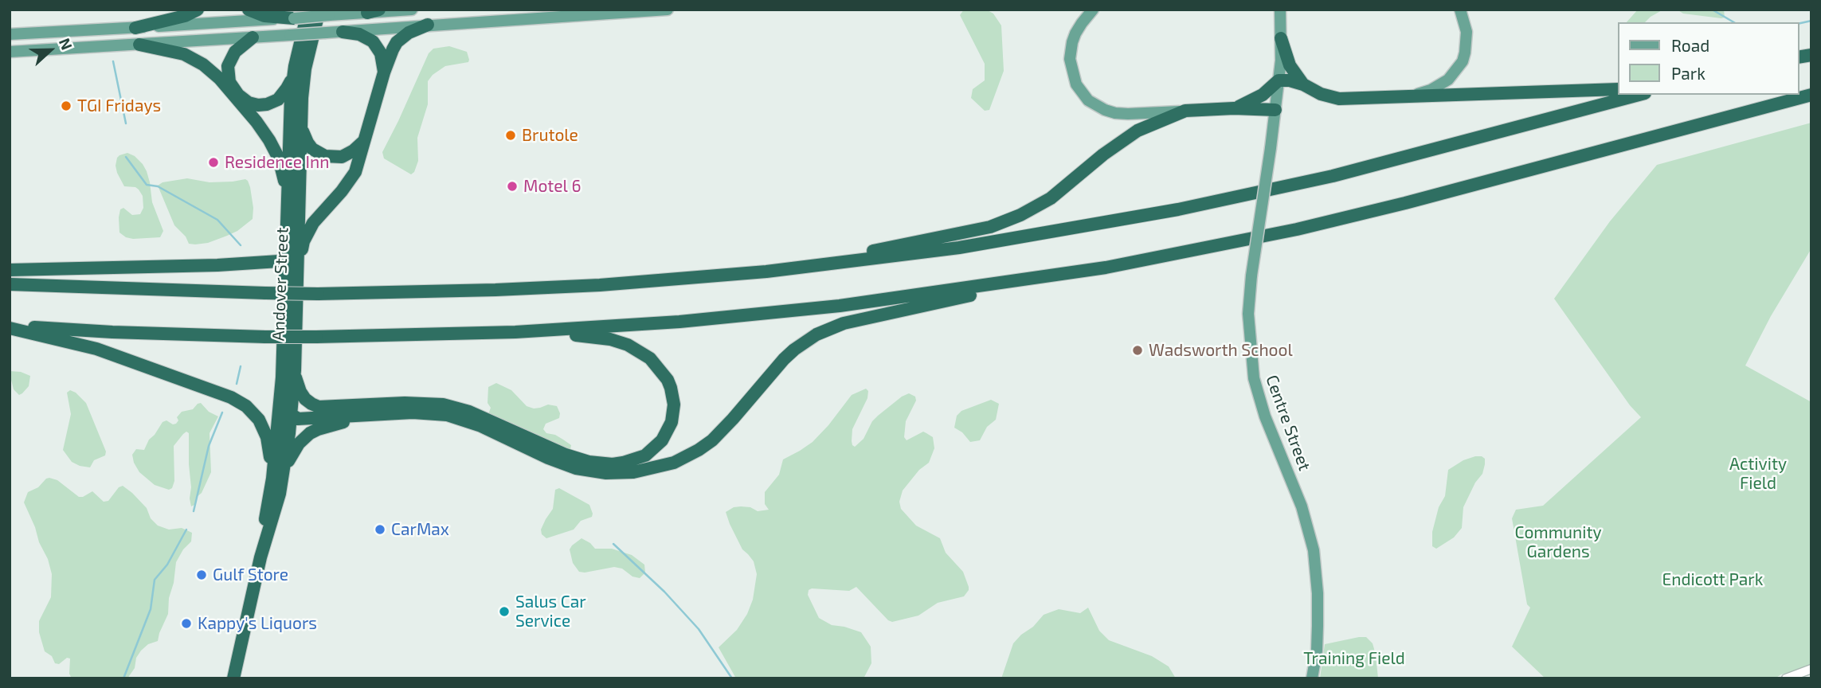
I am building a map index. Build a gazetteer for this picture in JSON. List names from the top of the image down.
{
  "streets": {
    "highway": ["Andover Street"],
    "main road": ["Centre Street"]
  },
  "parks": [
    "Activity Field",
    "Community Gardens",
    "Endicott Park",
    "Training Field"
  ],
  "places": [
    "TGI Fridays",
    "Brutole",
    "Residence Inn",
    "Motel 6",
    "Wadsworth School",
    "CarMax",
    "Gulf Store",
    "Salus Car Service",
    "Kappy's Liquors"
  ],
  "legend": ["Road", "Park"],
  "north": "right"
}
